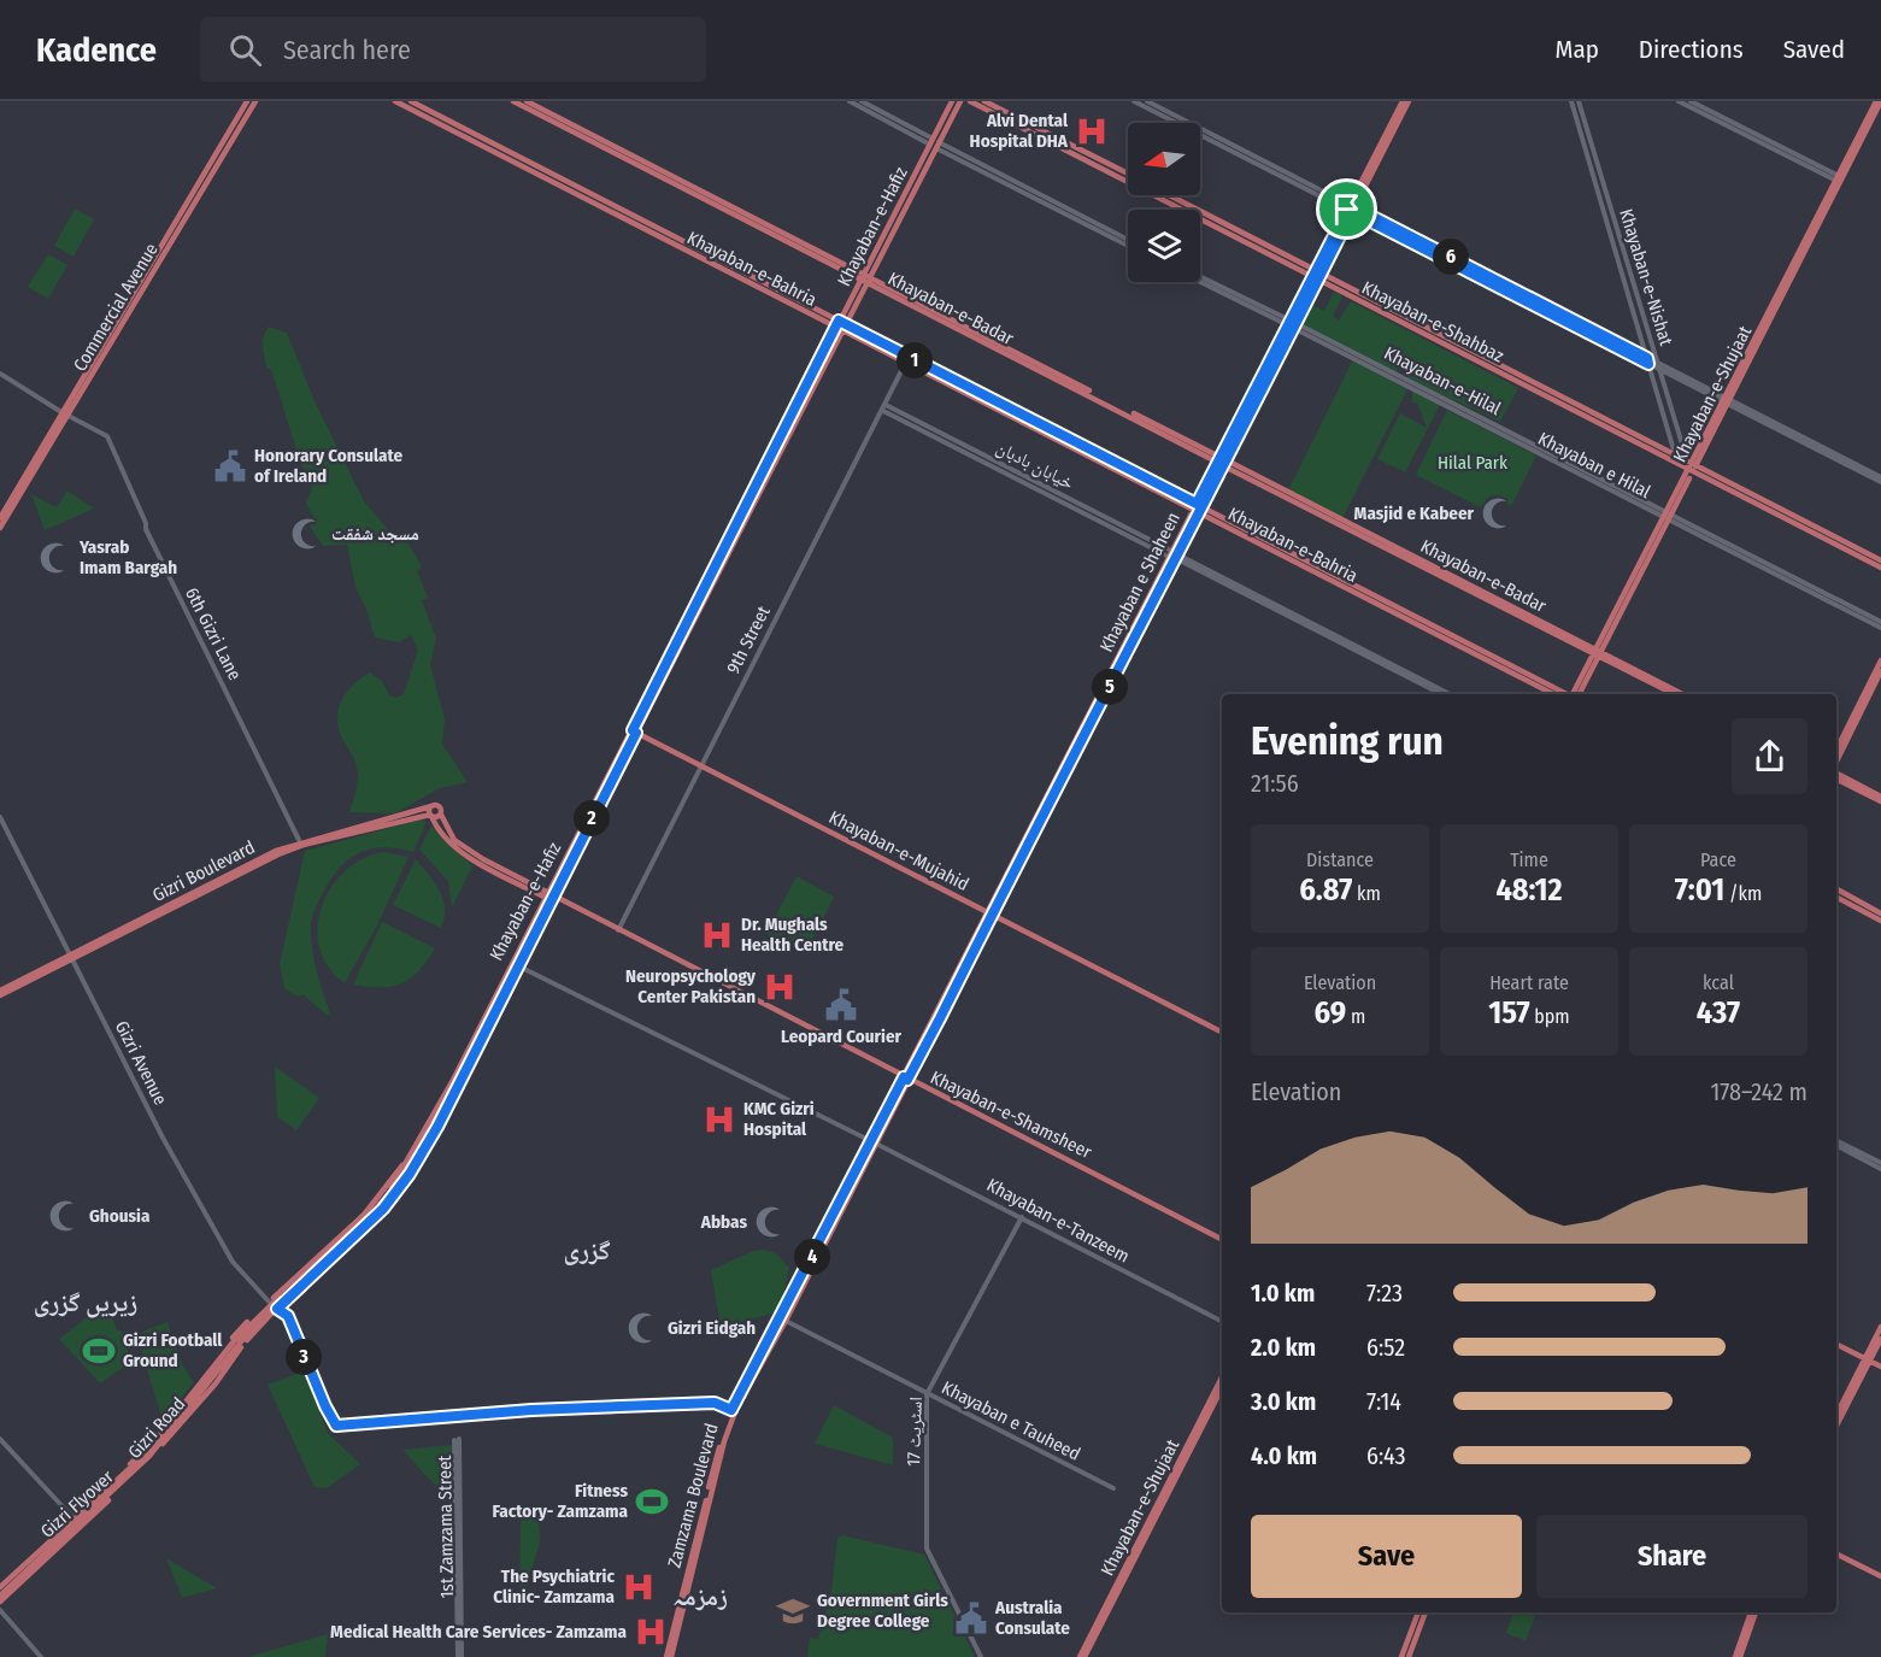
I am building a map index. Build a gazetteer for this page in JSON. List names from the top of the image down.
{
  "streets": {
    "main road": [
      "Khayaban-e-Hafiz",
      "Khayaban-e-Bahria",
      "Commercial Avenue",
      "Khayaban-e-Badar",
      "Khayaban-e-Shahbaz",
      "Khayaban-e-Shujaat",
      "Khayaban e Shaheen",
      "Khayaban-e-Mujahid",
      "Gizri Boulevard",
      "Khayaban-e-Shamsheer",
      "Gizri Road",
      "Zamzama Boulevard",
      "Gizri Flyover"
    ],
    "street": [
      "Khayaban-e-Nishat",
      "Khayaban-e-Hilal",
      "خیابان بادبان",
      "Khayaban e Hilal",
      "6th Gizri Lane",
      "9th Street",
      "Gizri Avenue",
      "Khayaban-e-Tanzeem",
      "Khayaban e Tauheed",
      "اسٹریٹ 17",
      "1st Zamzama Street"
    ]
  },
  "crossings": [
    ["Khayaban-e-Hafiz", "Khayaban-e-Bahria"],
    ["Khayaban-e-Hafiz", "Khayaban-e-Badar"],
    ["Khayaban-e-Hafiz", "Khayaban-e-Mujahid"],
    ["Khayaban-e-Hafiz", "Khayaban-e-Shamsheer"],
    ["Khayaban-e-Hafiz", "Gizri Road"],
    ["Khayaban-e-Hafiz", "Gizri Flyover"],
    ["Khayaban-e-Bahria", "Khayaban e Shaheen"],
    ["Khayaban-e-Bahria", "9th Street"],
    ["Khayaban-e-Nishat", "Khayaban-e-Shahbaz"],
    ["Khayaban-e-Nishat", "Khayaban-e-Shujaat"],
    ["Commercial Avenue", "6th Gizri Lane"],
    ["Khayaban-e-Badar", "Khayaban-e-Shujaat"],
    ["Khayaban-e-Badar", "Khayaban e Shaheen"],
    ["Khayaban-e-Shahbaz", "Khayaban-e-Shujaat"],
    ["Khayaban-e-Shahbaz", "Khayaban e Shaheen"],
    ["Khayaban-e-Hilal", "Khayaban e Hilal"],
    ["Khayaban-e-Hilal", "Khayaban e Shaheen"],
    ["Khayaban-e-Shujaat", "Khayaban e Hilal"],
    ["خیابان بادبان", "Khayaban e Shaheen"],
    ["خیابان بادبان", "9th Street"],
    ["Khayaban e Hilal", "Khayaban e Shaheen"],
    ["Khayaban e Shaheen", "Khayaban-e-Mujahid"],
    ["Khayaban e Shaheen", "Khayaban-e-Shamsheer"],
    ["Khayaban e Shaheen", "Zamzama Boulevard"],
    ["6th Gizri Lane", "Gizri Boulevard"],
    ["9th Street", "Khayaban-e-Mujahid"],
    ["9th Street", "Khayaban-e-Shamsheer"],
    ["Gizri Boulevard", "Gizri Avenue"],
    ["Gizri Avenue", "Gizri Road"],
    ["Gizri Avenue", "Zamzama Boulevard"],
    ["Khayaban-e-Shamsheer", "Zamzama Boulevard"],
    ["Khayaban-e-Tanzeem", "اسٹریٹ 17"],
    ["Khayaban-e-Tanzeem", "Zamzama Boulevard"],
    ["Khayaban e Tauheed", "اسٹریٹ 17"],
    ["Khayaban e Tauheed", "Zamzama Boulevard"],
    ["Gizri Road", "Gizri Flyover"]
  ],
  "districts": ["گزری", "زیریں گزری", "زمزمہ"],
  "parks": ["Hilal Park"],
  "places": {
    "hospital": [
      "Alvi Dental Hospital DHA",
      "Dr. Mughals Health Centre",
      "Neuropsychology Center Pakistan",
      "KMC Gizri Hospital",
      "The Psychiatric Clinic- Zamzama",
      "Medical Health Care Services- Zamzama"
    ],
    "public building": ["Honorary Consulate of Ireland", "Leopard Courier", "Australia Consulate"],
    "mosque": [
      "Masjid e Kabeer",
      "مسجد شفقت",
      "Yasrab Imam Bargah",
      "Ghousia",
      "Abbas",
      "Gizri Eidgah"
    ],
    "sports": ["Gizri Football Ground", "Fitness Factory- Zamzama"],
    "school or university": ["Government Girls Degree College"]
  },
  "north": "left",
  "page": {
    "header": "Kadence",
    "search": "Search here",
    "nav": ["Map", "Directions", "Saved"],
    "pins": [
      "6",
      "1",
      "5",
      "2",
      "4",
      "3"
    ],
    "heading": ["Evening run", "21:56"],
    "stats": [
      ["Distance", "6.87 km"],
      ["Time", "48:12"],
      ["Pace", "7:01 /km"],
      ["Elevation", "69 m"],
      ["Heart rate", "157 bpm"],
      ["kcal", "437"]
    ],
    "chart": ["Elevation", "178–242 m"],
    "list": [
      {
        "name": "1.0 km",
        "note": "7:23"
      },
      {
        "name": "2.0 km",
        "note": "6:52"
      },
      {
        "name": "3.0 km",
        "note": "7:14"
      },
      {
        "name": "4.0 km",
        "note": "6:43"
      }
    ],
    "buttons": ["Save", "Share"]
  }
}
